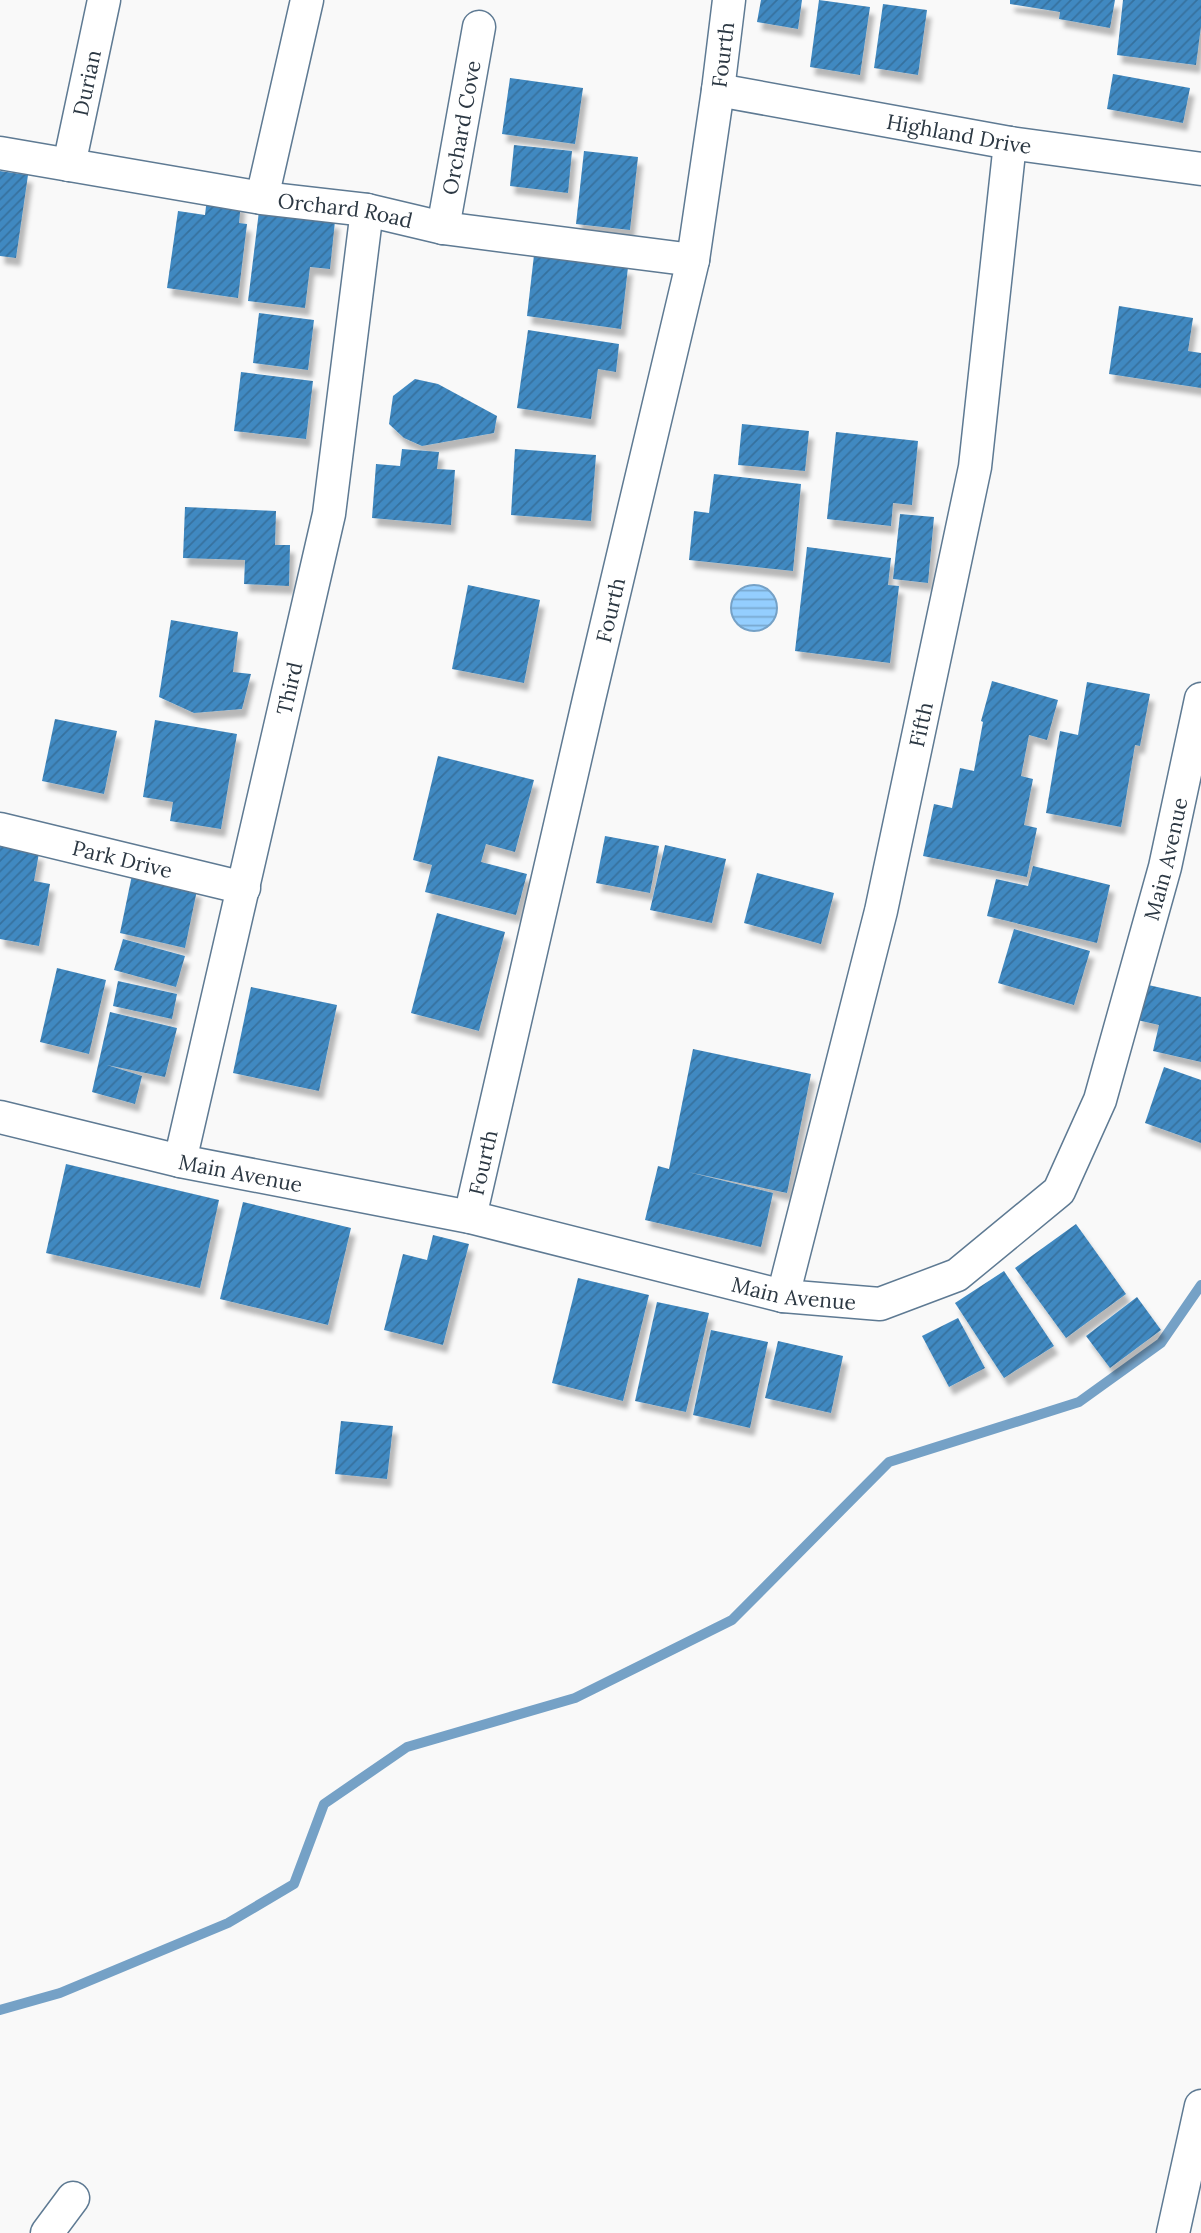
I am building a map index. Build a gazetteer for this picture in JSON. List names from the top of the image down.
{
  "streets": {
    "street": [
      "Fourth",
      "Durian",
      "Orchard Cove",
      "Highland Drive",
      "Orchard Road",
      "Third",
      "Fifth",
      "Park Drive",
      "Main Avenue"
    ]
  },
  "crossings": [
    ["Fourth", "Highland Drive"],
    ["Fourth", "Orchard Road"],
    ["Fourth", "Main Avenue"],
    ["Durian", "Orchard Road"],
    ["Orchard Cove", "Orchard Road"],
    ["Highland Drive", "Fifth"],
    ["Orchard Road", "Third"],
    ["Third", "Park Drive"],
    ["Third", "Main Avenue"],
    ["Fifth", "Main Avenue"]
  ]
}
